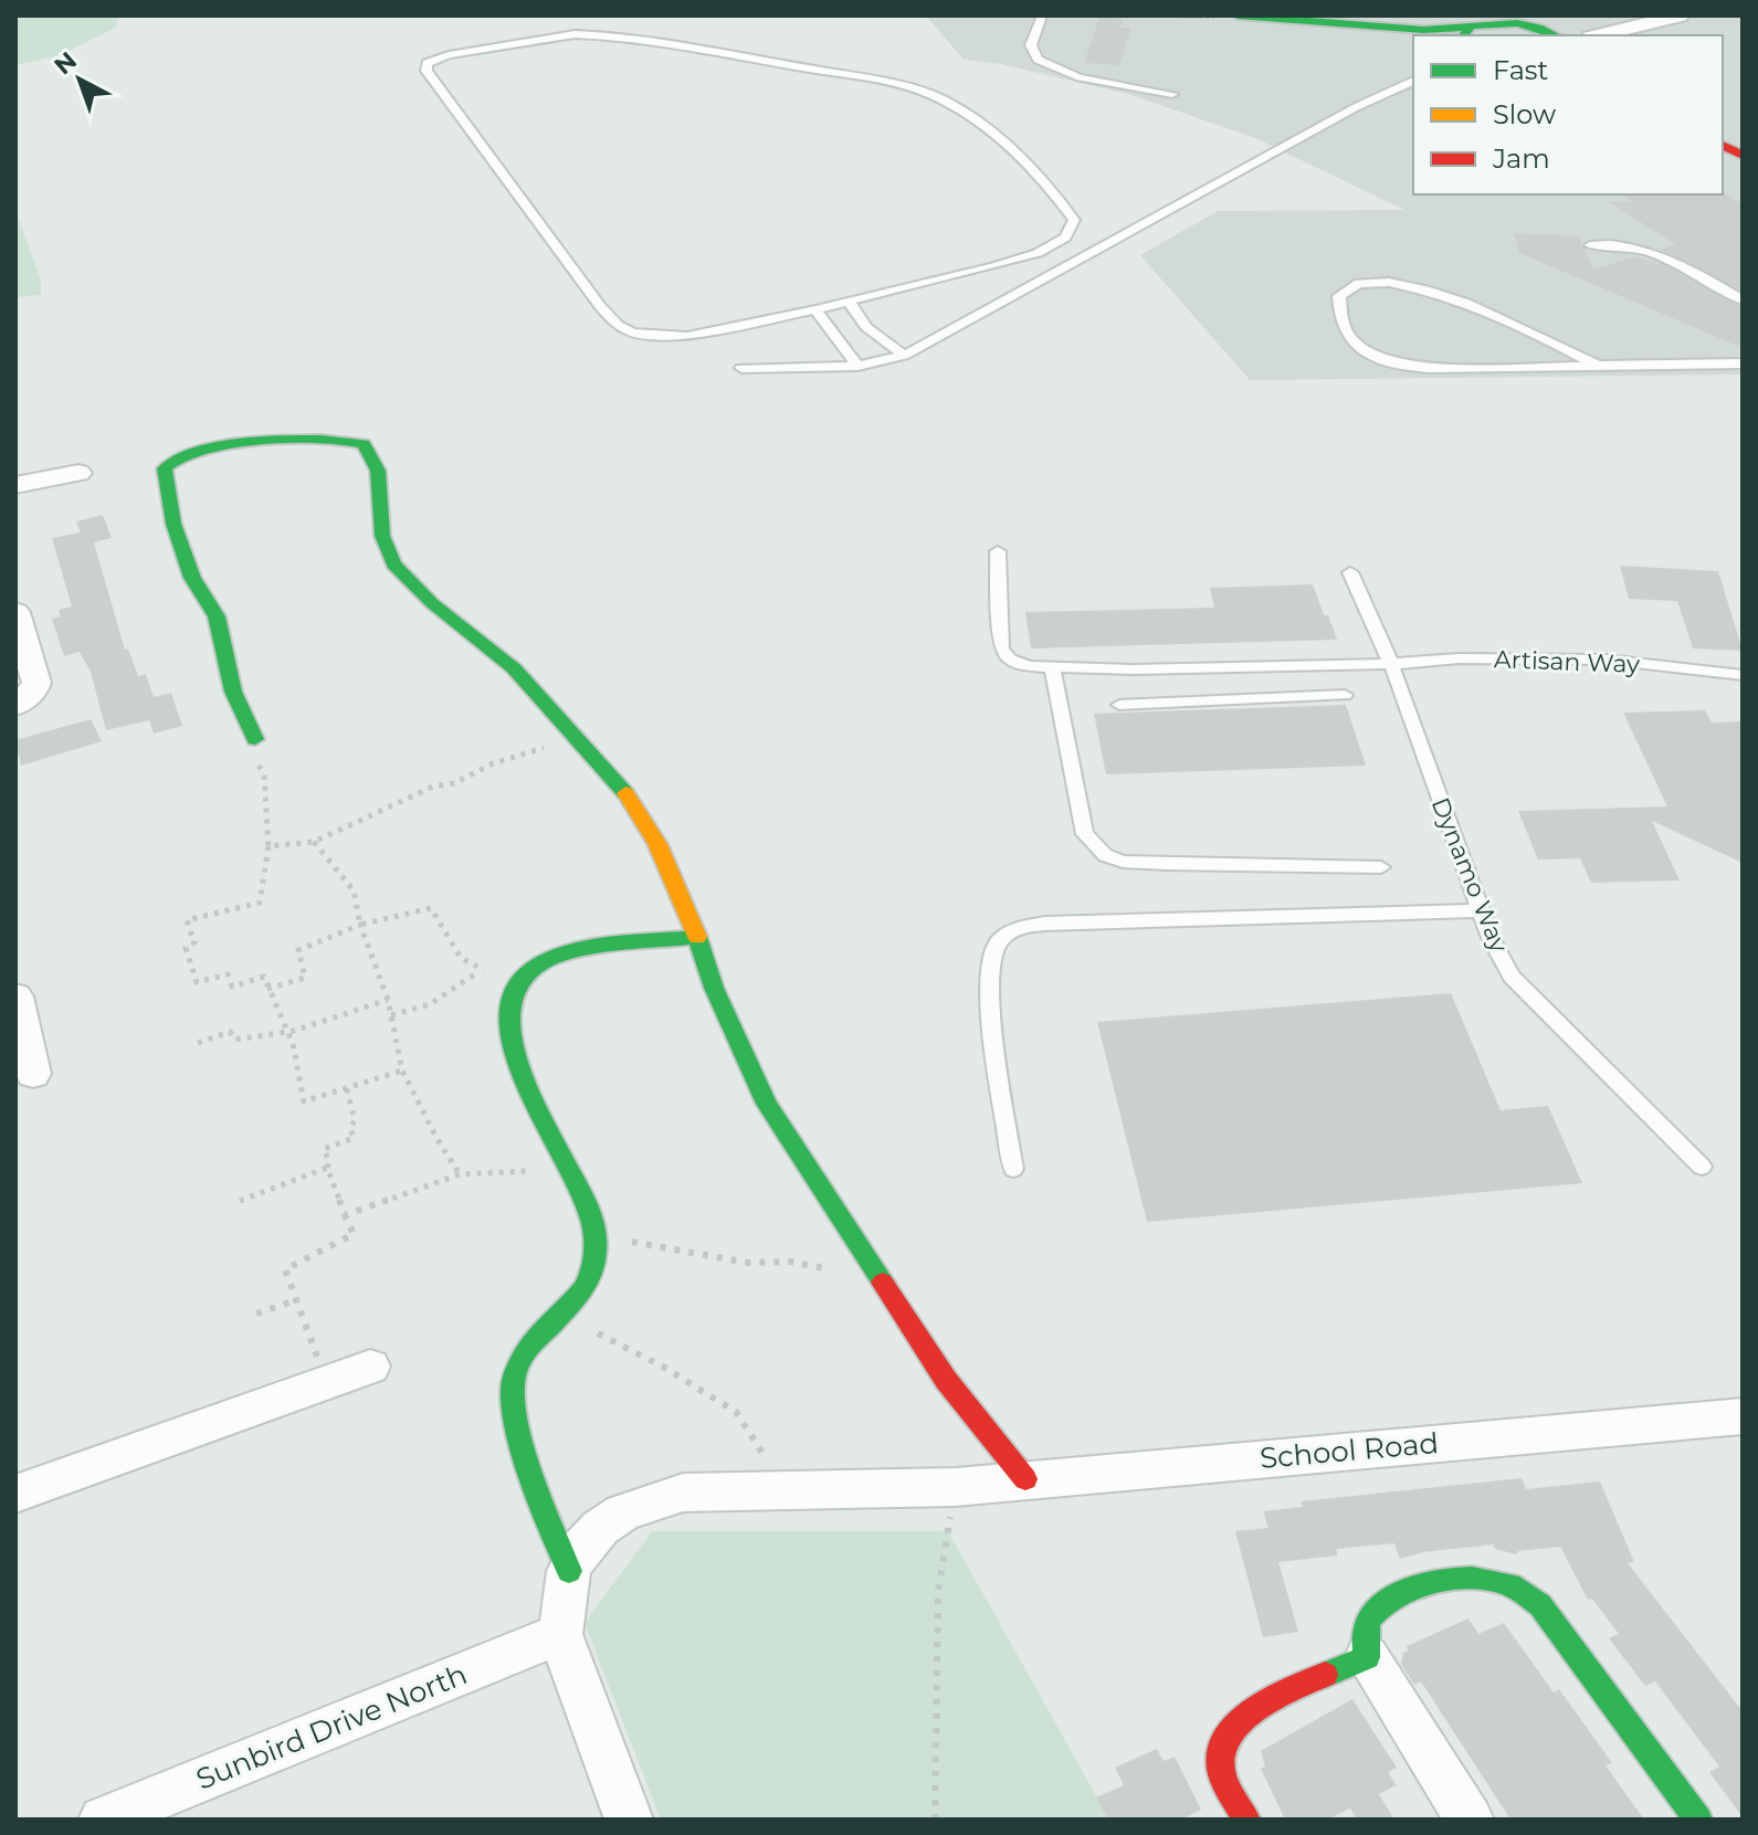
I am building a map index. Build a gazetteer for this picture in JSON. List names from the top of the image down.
{
  "streets": {
    "street": ["School Road", "Sunbird Drive North"],
    "lane": ["Artisan Way", "Dynamo Way"]
  },
  "crossings": [
    ["Artisan Way", "Dynamo Way"]
  ],
  "legend": ["Fast", "Slow", "Jam"],
  "north": "top left"
}
